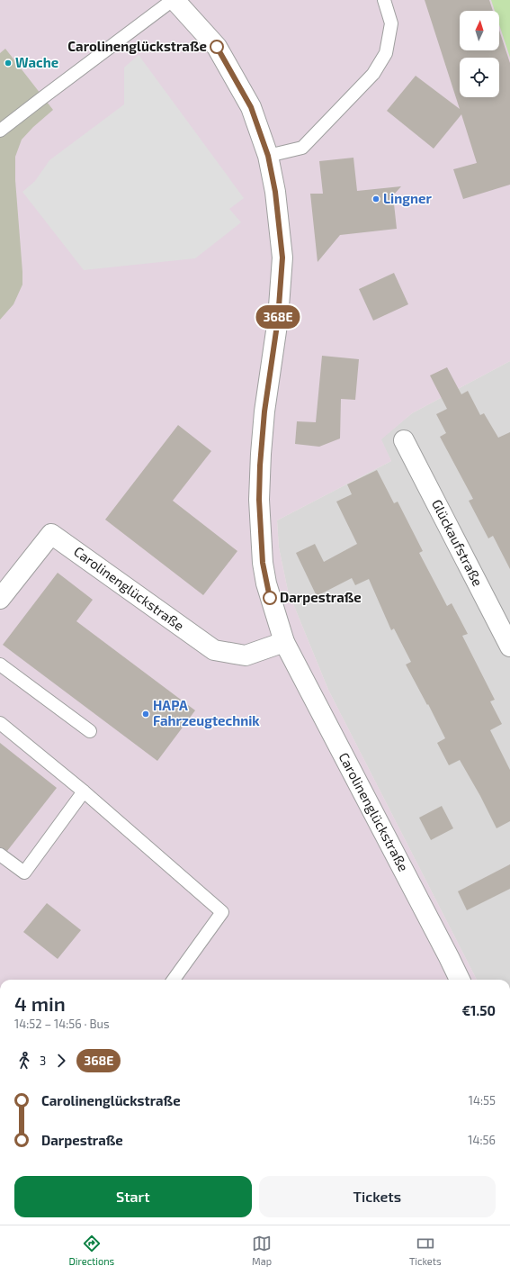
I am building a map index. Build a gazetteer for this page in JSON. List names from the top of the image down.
{
  "streets": {
    "street": ["Glückaufstraße", "Carolinenglückstraße"]
  },
  "places": [
    "Carolinenglückstraße",
    "Wache",
    "Lingner",
    "Darpestraße",
    "HAPA Fahrzeugtechnik"
  ],
  "lines": ["bus line 368E"],
  "north": "top",
  "page": {
    "on_map": "368E",
    "heading": ["4 min", "14:52 – 14:56 · Bus", "€1.50"],
    "legs": ["3", "368E"],
    "list": [
      {
        "name": "Carolinenglückstraße",
        "value": "14:55"
      },
      {
        "name": "Darpestraße",
        "value": "14:56"
      }
    ],
    "buttons": ["Start", "Tickets"],
    "tabs": ["Directions", "Map", "Tickets"]
  }
}
